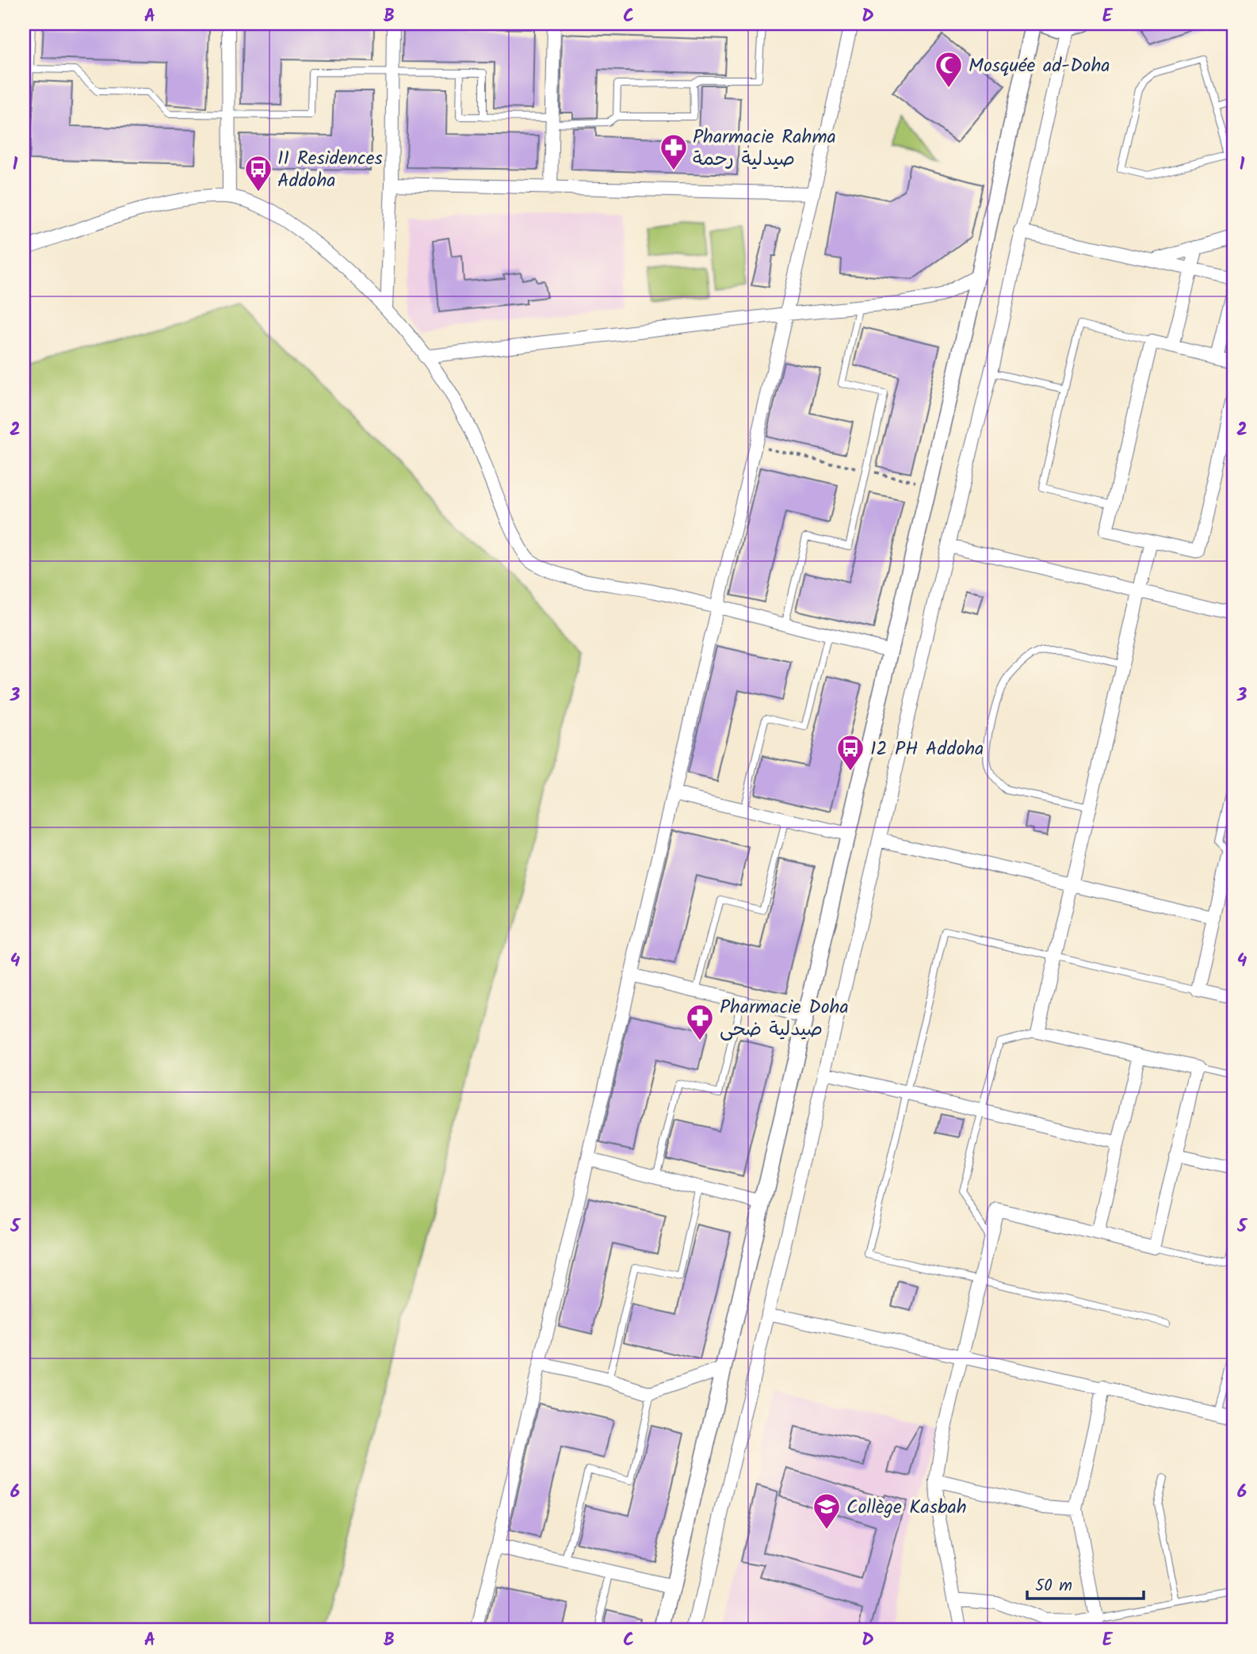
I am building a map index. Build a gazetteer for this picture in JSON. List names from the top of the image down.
{
  "places": {
    "mosque": ["Mosquée ad-Doha"],
    "pharmacy": ["Pharmacie Rahma صيدلية رحمة", "Pharmacie Doha صيدلية ضحى"],
    "bus stop": ["11 Residences Addoha", "12 PH Addoha"],
    "school or university": ["Collège Kasbah"]
  },
  "scale_bar": "50 m",
  "grid": {
    "columns": [
      "A",
      "B",
      "C",
      "D",
      "E"
    ],
    "rows": [
      "1",
      "2",
      "3",
      "4",
      "5",
      "6"
    ]
  }
}
